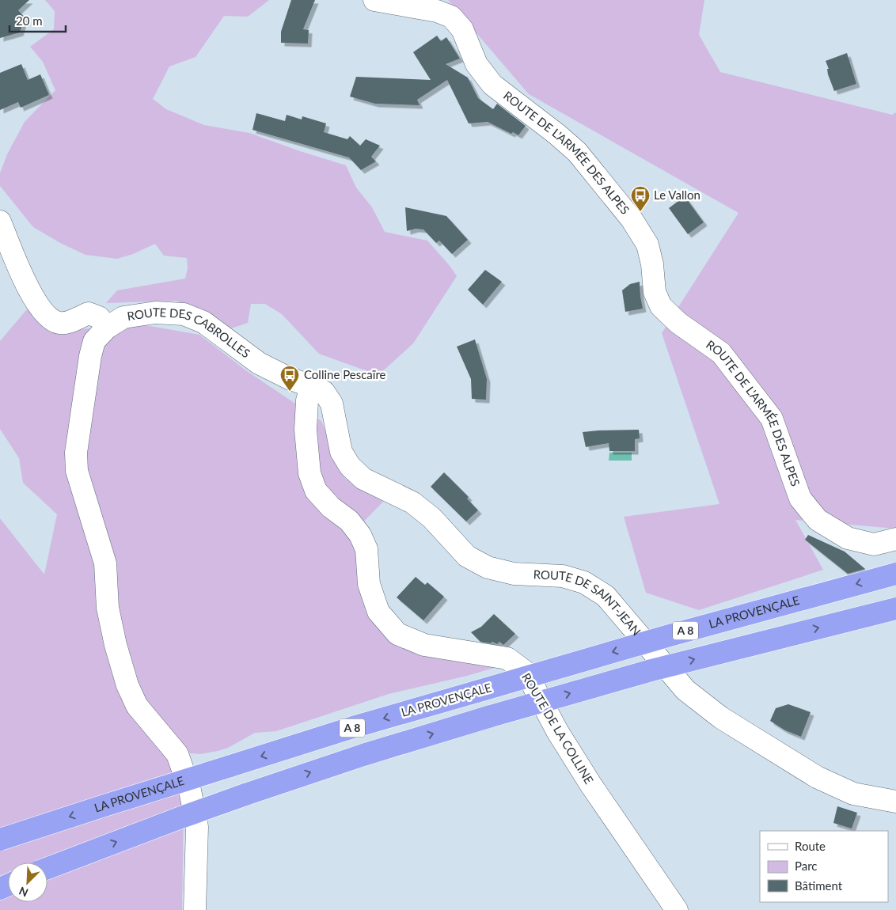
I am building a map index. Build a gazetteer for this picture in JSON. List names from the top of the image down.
{
  "streets": {
    "highway": ["LA PROVENÇALE", "A 8"],
    "street": [
      "ROUTE DE L'ARMÉE DES ALPES",
      "ROUTE DES CABROLLES",
      "ROUTE DE SAINT-JEAN",
      "ROUTE DE LA COLLINE"
    ]
  },
  "crossings": [
    ["ROUTE DES CABROLLES", "ROUTE DE SAINT-JEAN"],
    ["ROUTE DES CABROLLES", "ROUTE DE LA COLLINE"],
    ["ROUTE DE SAINT-JEAN", "ROUTE DE LA COLLINE"]
  ],
  "places": {
    "bus stop": ["Le Vallon", "Colline Pescaïre"]
  },
  "legend": ["Route", "Parc", "Bâtiment"],
  "scale_bar": "20 m",
  "north": "bottom left"
}
